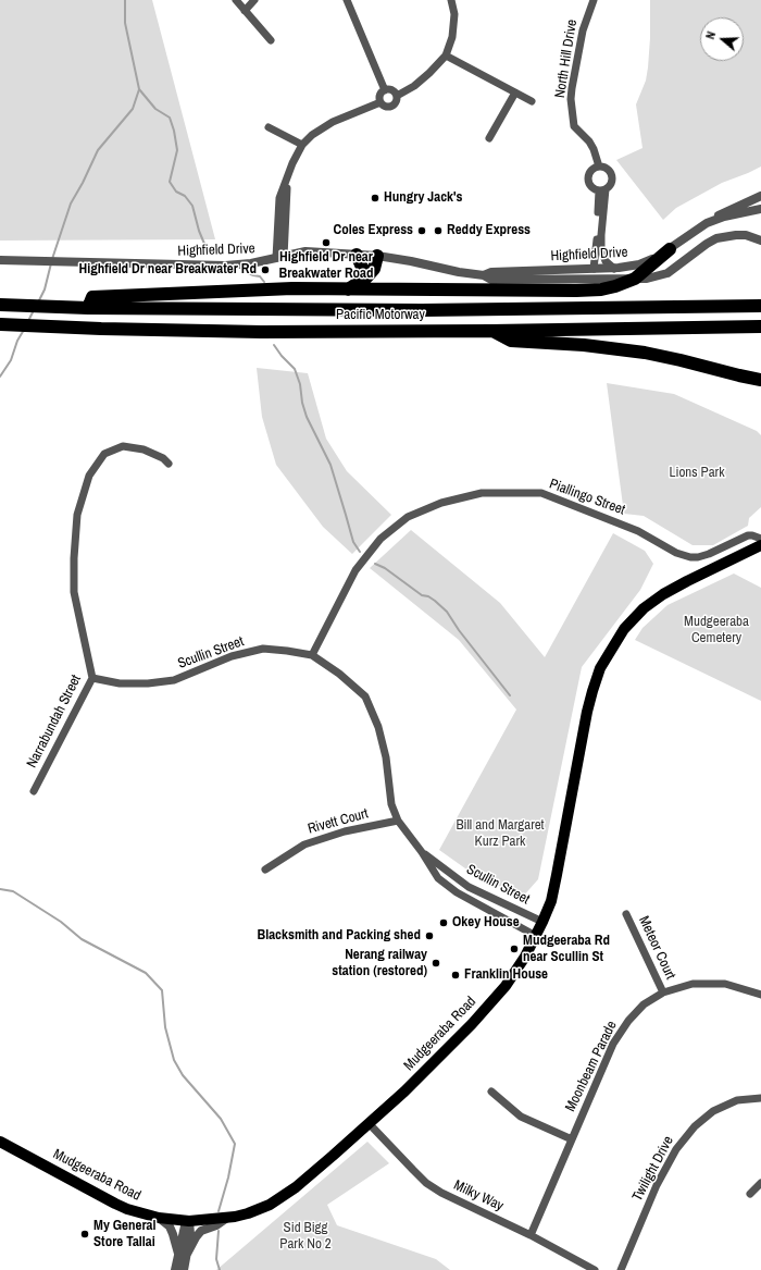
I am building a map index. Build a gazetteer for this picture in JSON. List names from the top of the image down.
{
  "streets": {
    "highway": ["Pacific Motorway"],
    "main road": ["Mudgeeraba Road"],
    "street": [
      "North Hill Drive",
      "Highfield Drive",
      "Piallingo Street",
      "Scullin Street",
      "Narrabundah Street",
      "Rivett Court",
      "Meteor Court",
      "Moonbeam Parade",
      "Twilight Drive",
      "Milky Way"
    ]
  },
  "crossings": [
    ["North Hill Drive", "Highfield Drive"],
    ["Piallingo Street", "Scullin Street"],
    ["Piallingo Street", "Mudgeeraba Road"],
    ["Scullin Street", "Narrabundah Street"],
    ["Scullin Street", "Rivett Court"],
    ["Scullin Street", "Mudgeeraba Road"],
    ["Meteor Court", "Moonbeam Parade"],
    ["Mudgeeraba Road", "Milky Way"],
    ["Moonbeam Parade", "Milky Way"]
  ],
  "parks": [
    "Lions Park",
    "Mudgeeraba Cemetery",
    "Bill and Margaret Kurz Park",
    "Sid Bigg Park No 2"
  ],
  "places": [
    "Hungry Jack's",
    "Coles Express",
    "Reddy Express",
    "Highfield Dr near Breakwater Road",
    "Highfield Dr near Breakwater Rd",
    "Okey House",
    "Blacksmith and Packing shed",
    "Mudgeeraba Rd near Scullin St",
    "Nerang railway station (restored)",
    "Franklin House",
    "My General Store Tallai"
  ],
  "north": "left"
}
